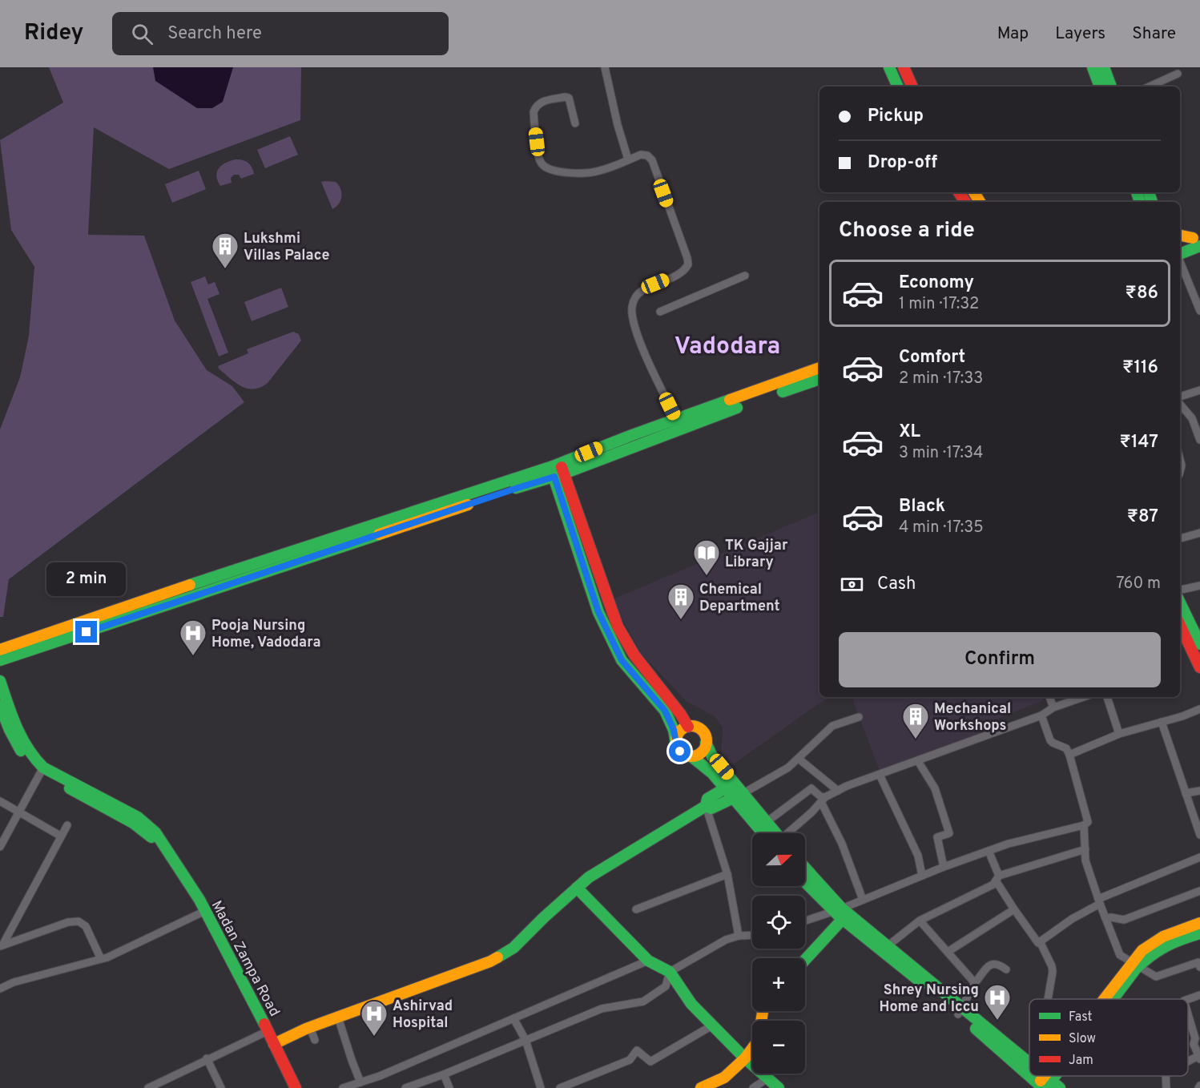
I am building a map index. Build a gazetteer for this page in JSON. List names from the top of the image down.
{
  "streets": {
    "main road": ["Madan Zampa Road"]
  },
  "districts": ["Vadodara"],
  "places": {
    "building": ["Lukshmi Villas Palace", "Chemical Department", "Mechanical Workshops"],
    "library": ["TK Gajjar Library"],
    "hospital": ["Pooja Nursing Home, Vadodara", "Shrey Nursing Home and Iccu", "Ashirvad Hospital"]
  },
  "legend": ["Fast", "Slow", "Jam"],
  "north": "right",
  "page": {
    "header": "Ridey",
    "search": "Search here",
    "nav": ["Map", "Layers", "Share"],
    "banner": ["Pickup", "Drop-off"],
    "heading": "Choose a ride",
    "list": [
      {
        "name": "Economy",
        "note": "1 min · 17:32",
        "value": "₹86"
      },
      {
        "name": "Comfort",
        "note": "2 min · 17:33",
        "value": "₹116"
      },
      {
        "name": "XL",
        "note": "3 min · 17:34",
        "value": "₹147"
      },
      {
        "name": "Black",
        "note": "4 min · 17:35",
        "value": "₹87"
      }
    ],
    "pay": ["Cash", "760 m"],
    "bubble": "2 min",
    "buttons": "Confirm",
    "map_buttons": ["+", "−"]
  }
}
